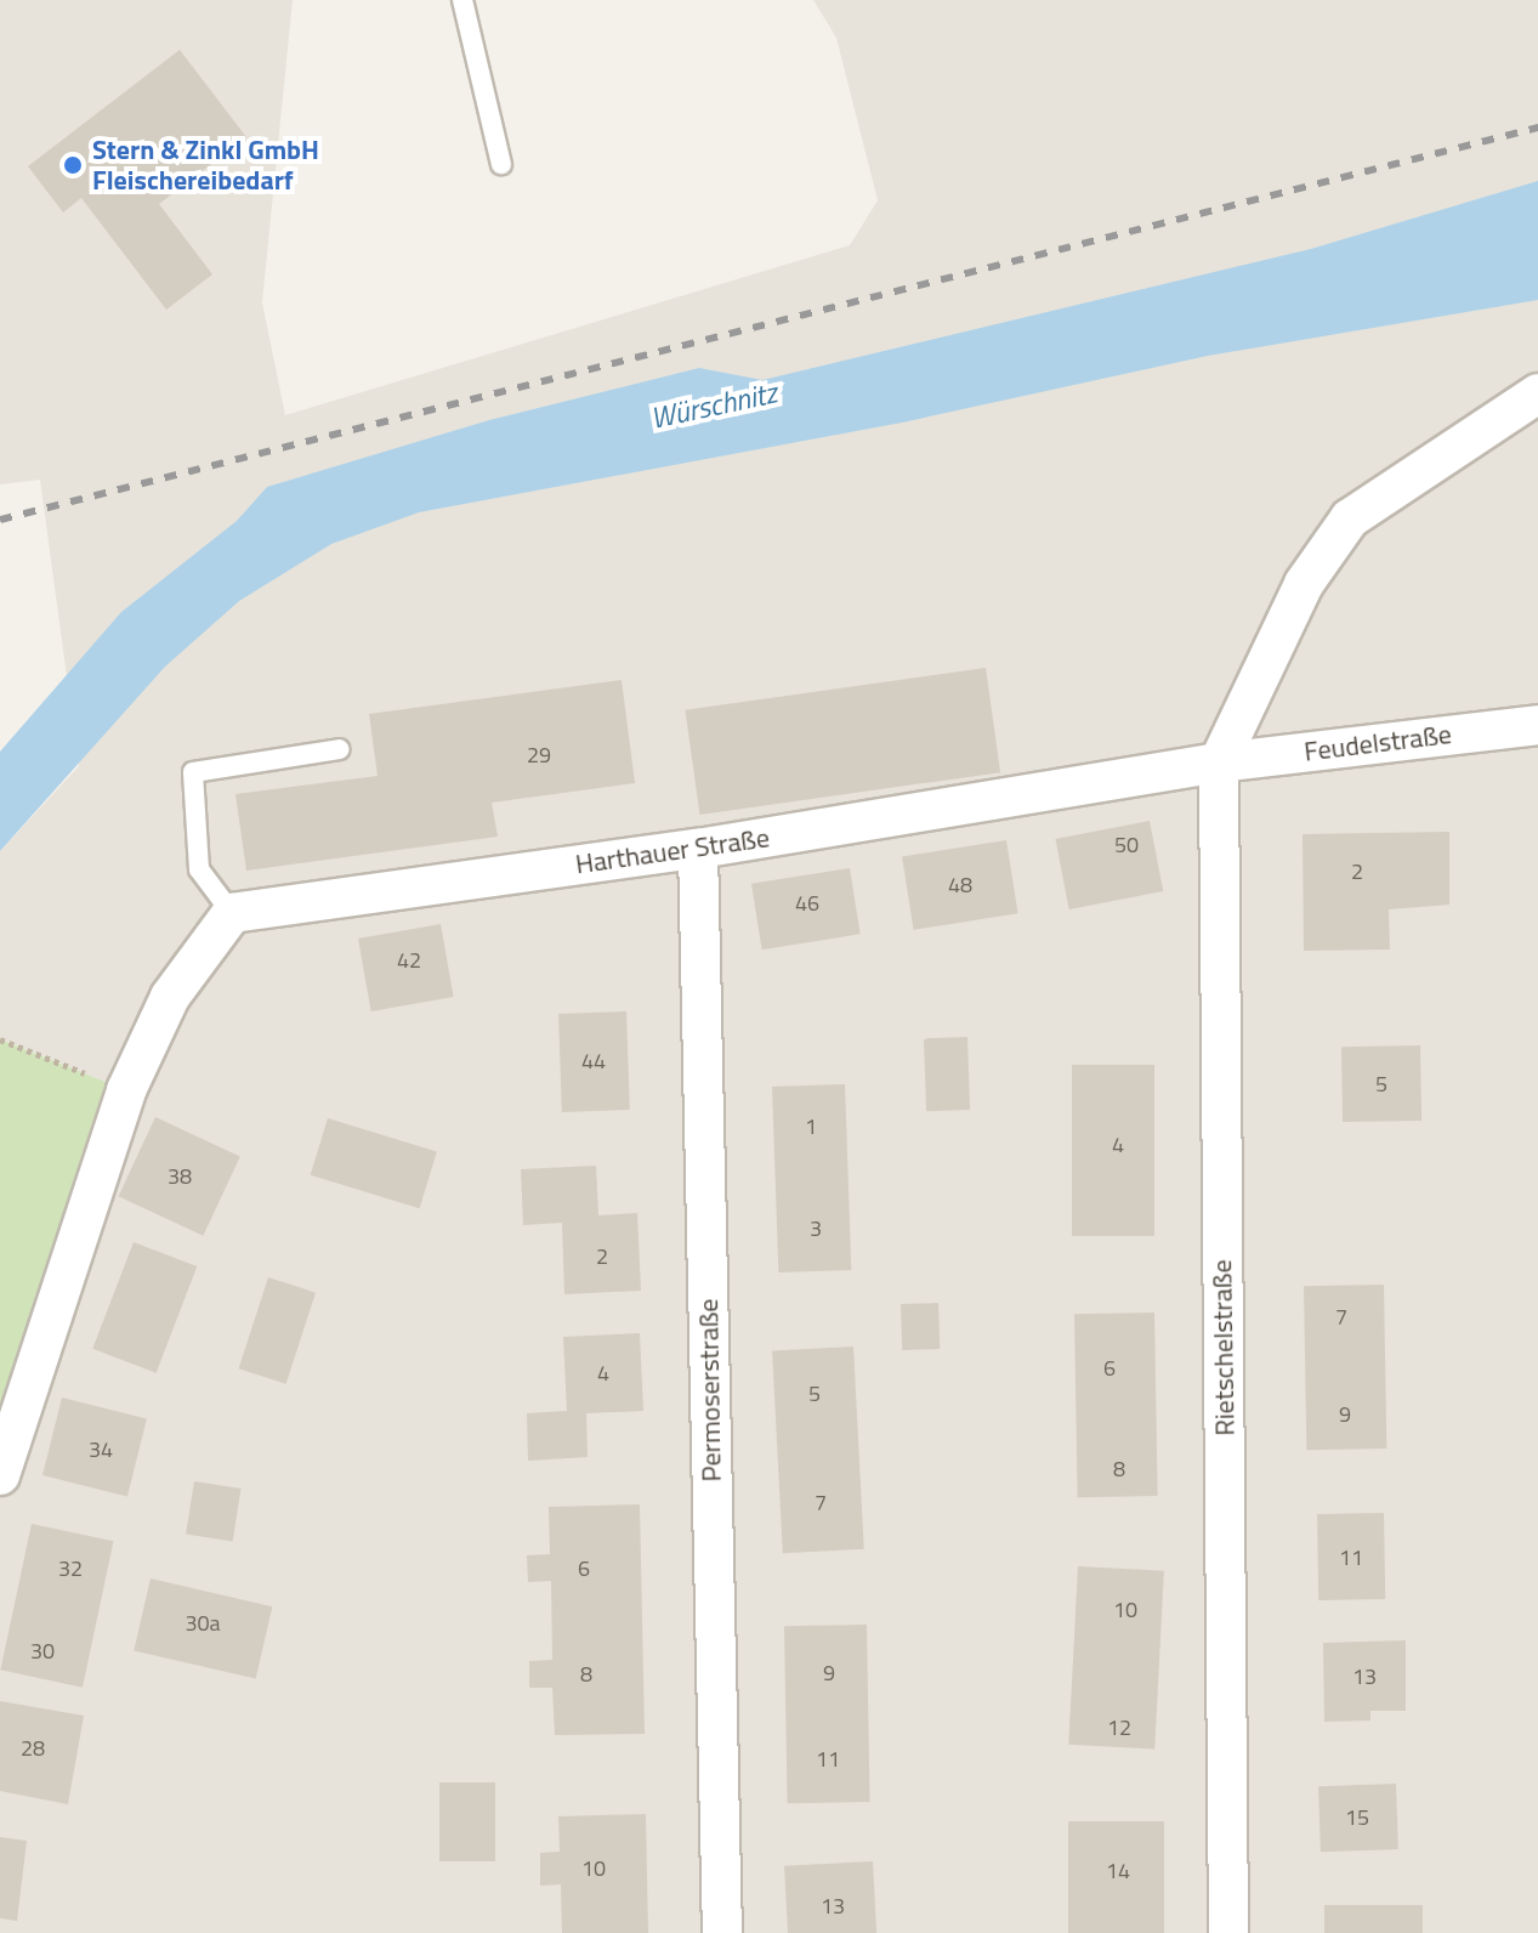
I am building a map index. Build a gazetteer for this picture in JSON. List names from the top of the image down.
{
  "streets": {
    "street": [
      "Feudelstraße",
      "Harthauer Straße",
      "Rietschelstraße",
      "Permoserstraße"
    ]
  },
  "crossings": [
    ["Feudelstraße", "Harthauer Straße"],
    ["Feudelstraße", "Rietschelstraße"],
    ["Harthauer Straße", "Rietschelstraße"],
    ["Harthauer Straße", "Permoserstraße"]
  ],
  "water": ["Würschnitz"],
  "places": ["Stern & Zinkl GmbH Fleischereibedarf"],
  "house_numbers": [
    "29",
    "50",
    "2",
    "48",
    "46",
    "42",
    "44",
    "5",
    "1",
    "4",
    "38",
    "3",
    "2",
    "7",
    "6",
    "4",
    "5",
    "9",
    "34",
    "8",
    "7",
    "11",
    "32",
    "6",
    "10",
    "30a",
    "30",
    "9",
    "8",
    "13",
    "12",
    "28",
    "11",
    "15",
    "10",
    "14",
    "13"
  ]
}
